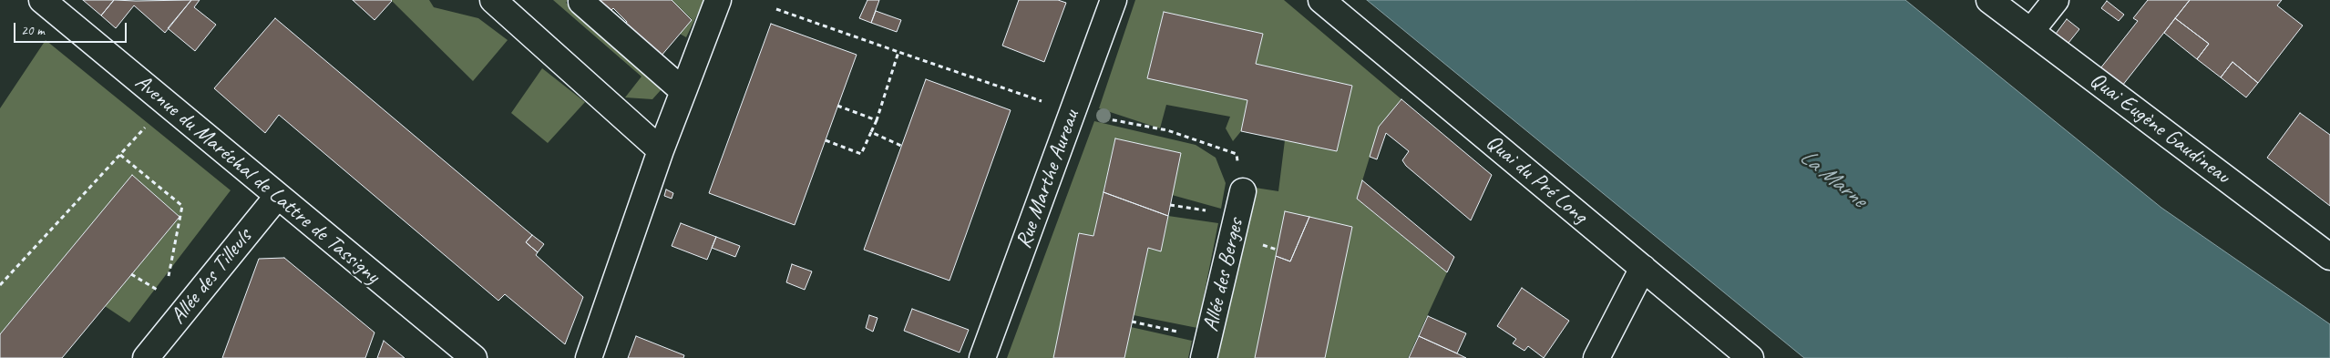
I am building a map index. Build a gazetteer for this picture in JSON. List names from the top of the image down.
{
  "streets": {
    "street": [
      "Quai Eugène Gaudineau",
      "Avenue du Maréchal de Lattre de Tassigny",
      "Rue Marthe Aureau",
      "Quai du Pré Long",
      "Allée des Berges",
      "Allée des Tilleuls"
    ]
  },
  "crossings": [
    ["Avenue du Maréchal de Lattre de Tassigny", "Allée des Tilleuls"]
  ],
  "water": ["La Marne"],
  "scale_bar": "20 m"
}
